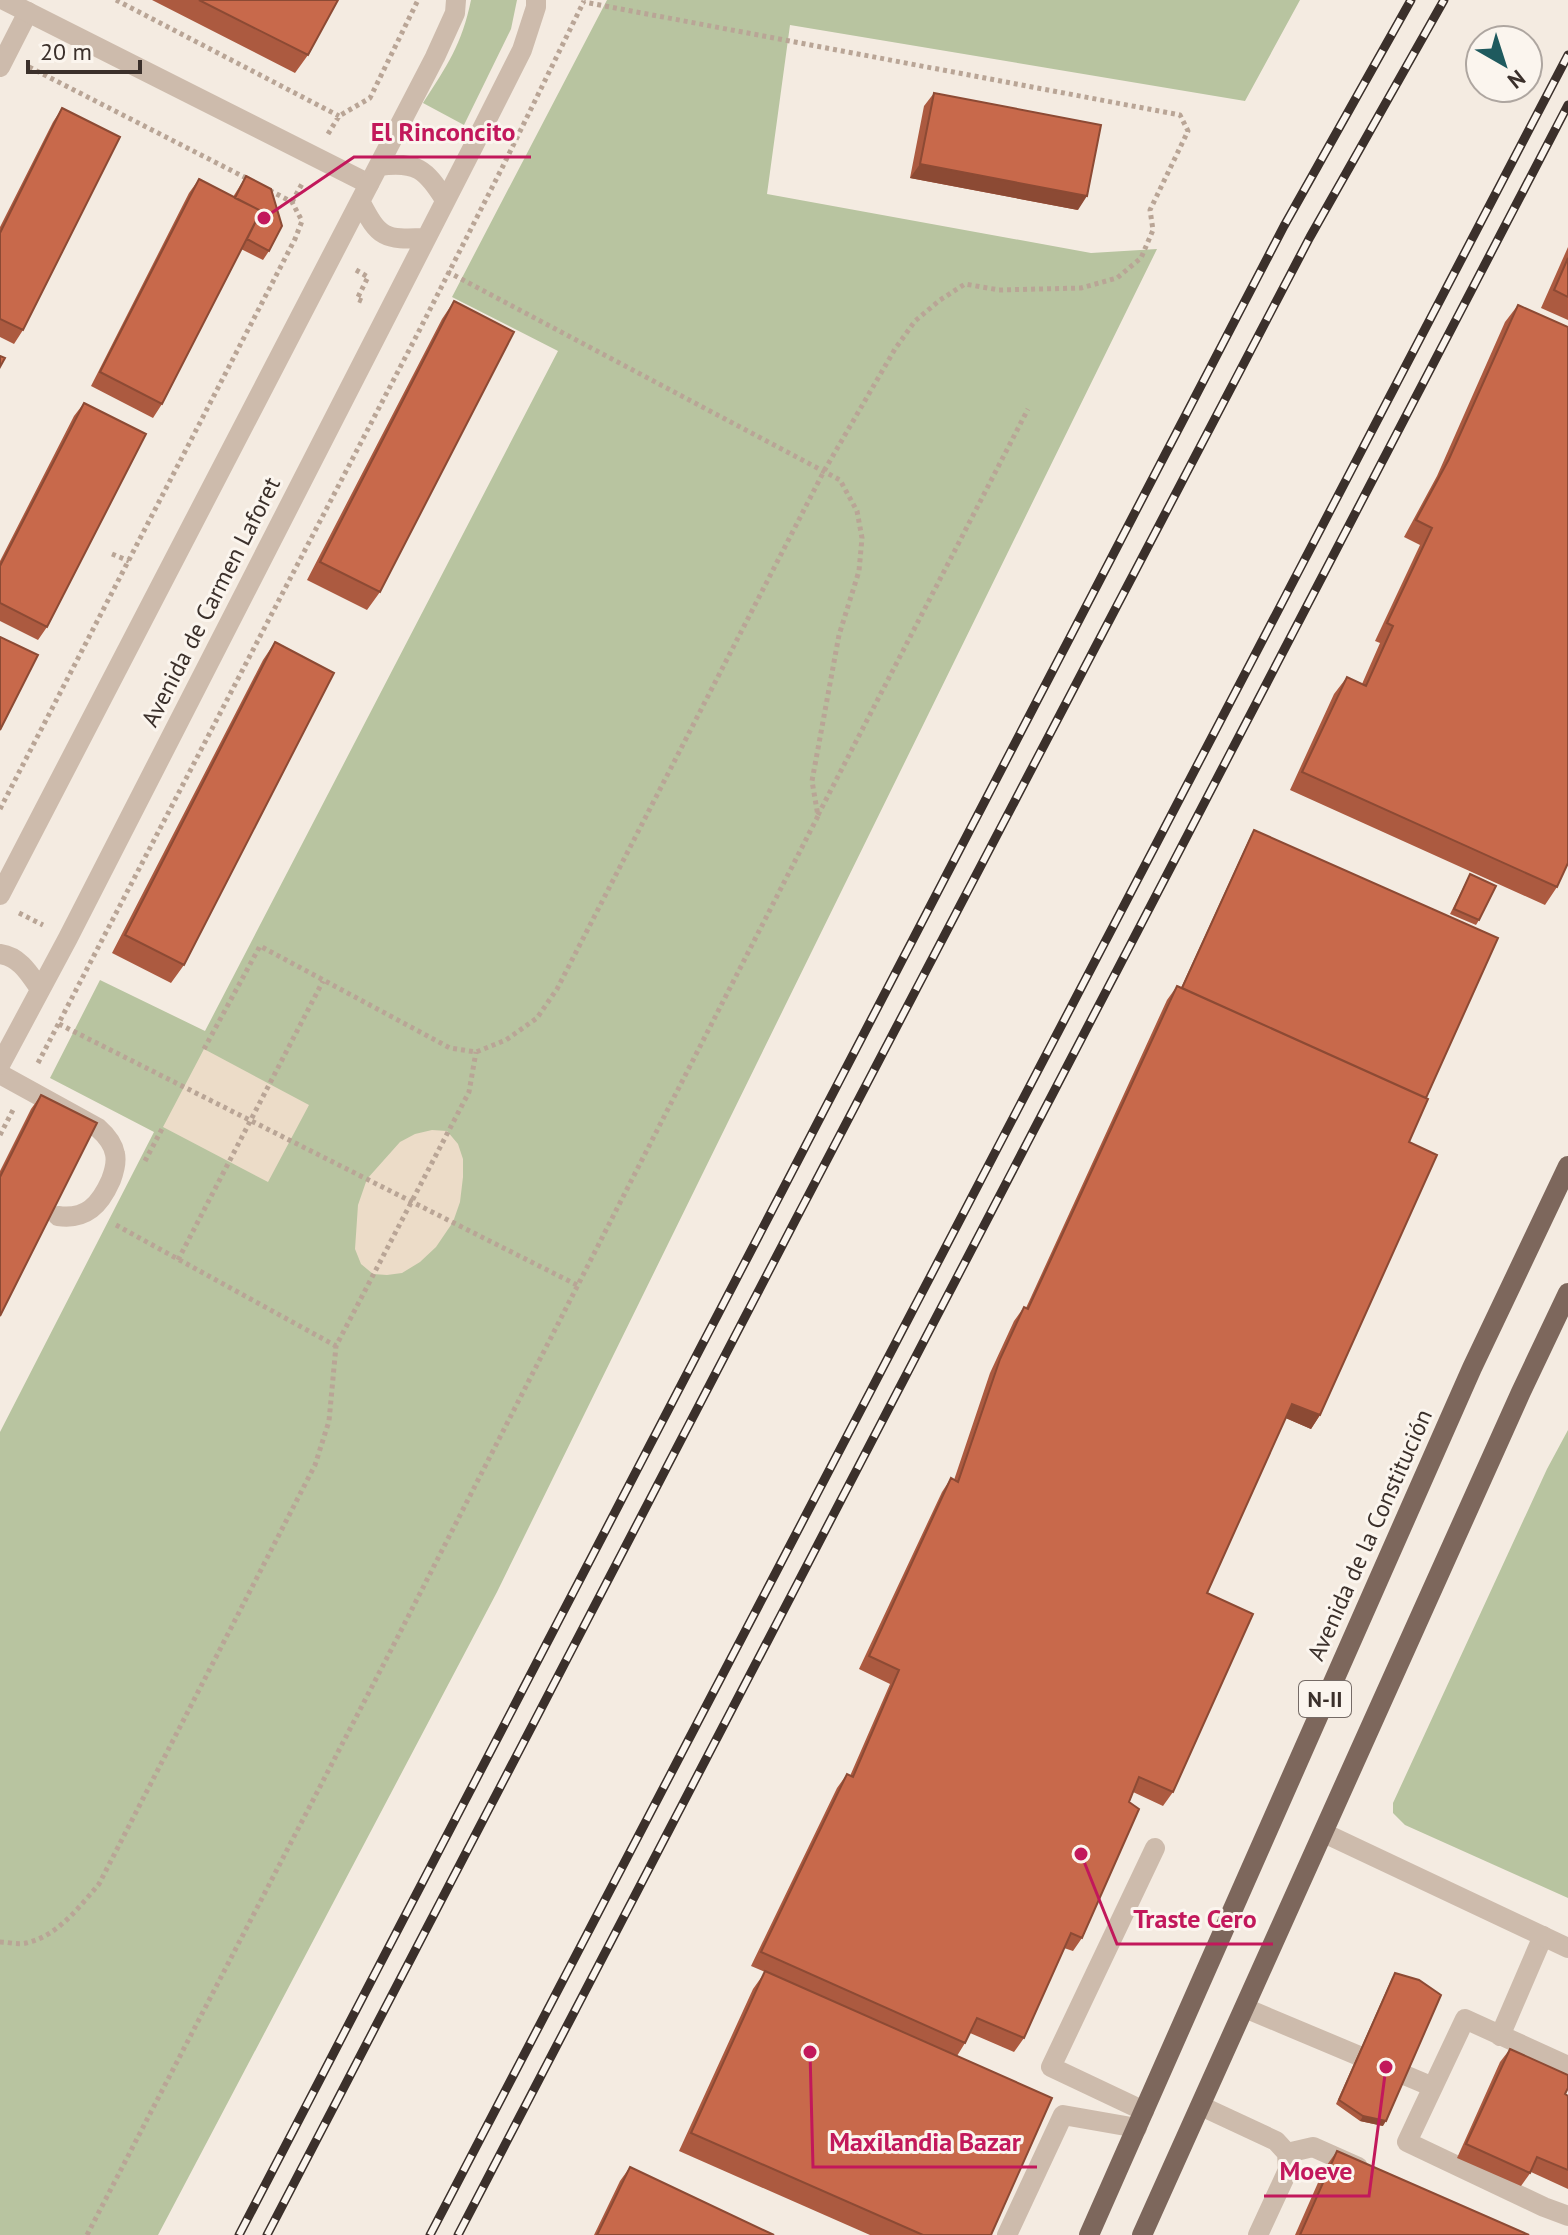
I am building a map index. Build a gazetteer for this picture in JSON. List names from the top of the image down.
{
  "streets": {
    "main road": ["Avenida de la Constitución", "N-II"],
    "street": ["Avenida de Carmen Laforet"]
  },
  "places": [
    "El Rinconcito",
    "Traste Cero",
    "Maxilandia Bazar",
    "Moeve"
  ],
  "scale_bar": "20 m",
  "north": "bottom right"
}
